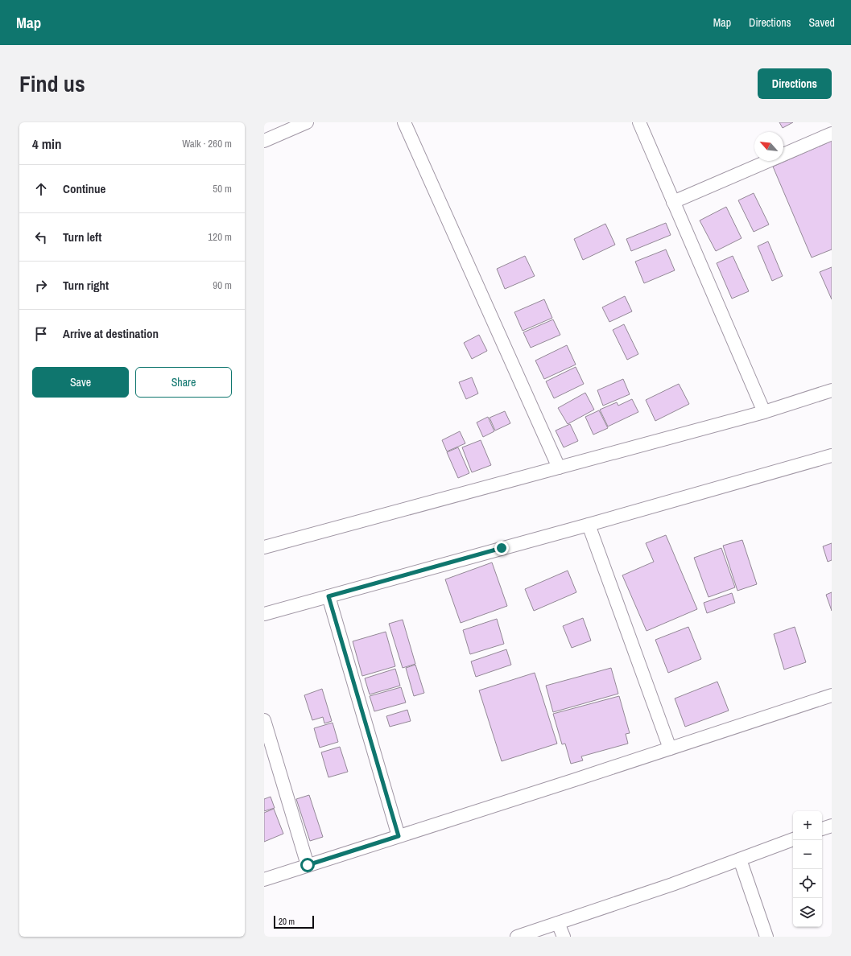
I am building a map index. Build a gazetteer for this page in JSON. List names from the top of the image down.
{
  "scale_bar": "20 m",
  "north": "top left",
  "page": {
    "header": "Map",
    "nav": ["Map", "Directions", "Saved"],
    "title": "Find us",
    "buttons": [
      "Directions",
      ["Save", "Share"]
    ],
    "heading": ["4 min", "Walk · 260 m"],
    "list": [
      ["Continue", "50 m"],
      ["Turn left", "120 m"],
      ["Turn right", "90 m"],
      "Arrive at destination"
    ],
    "map_buttons": ["+", "−"],
    "scale": "20 m"
  }
}
